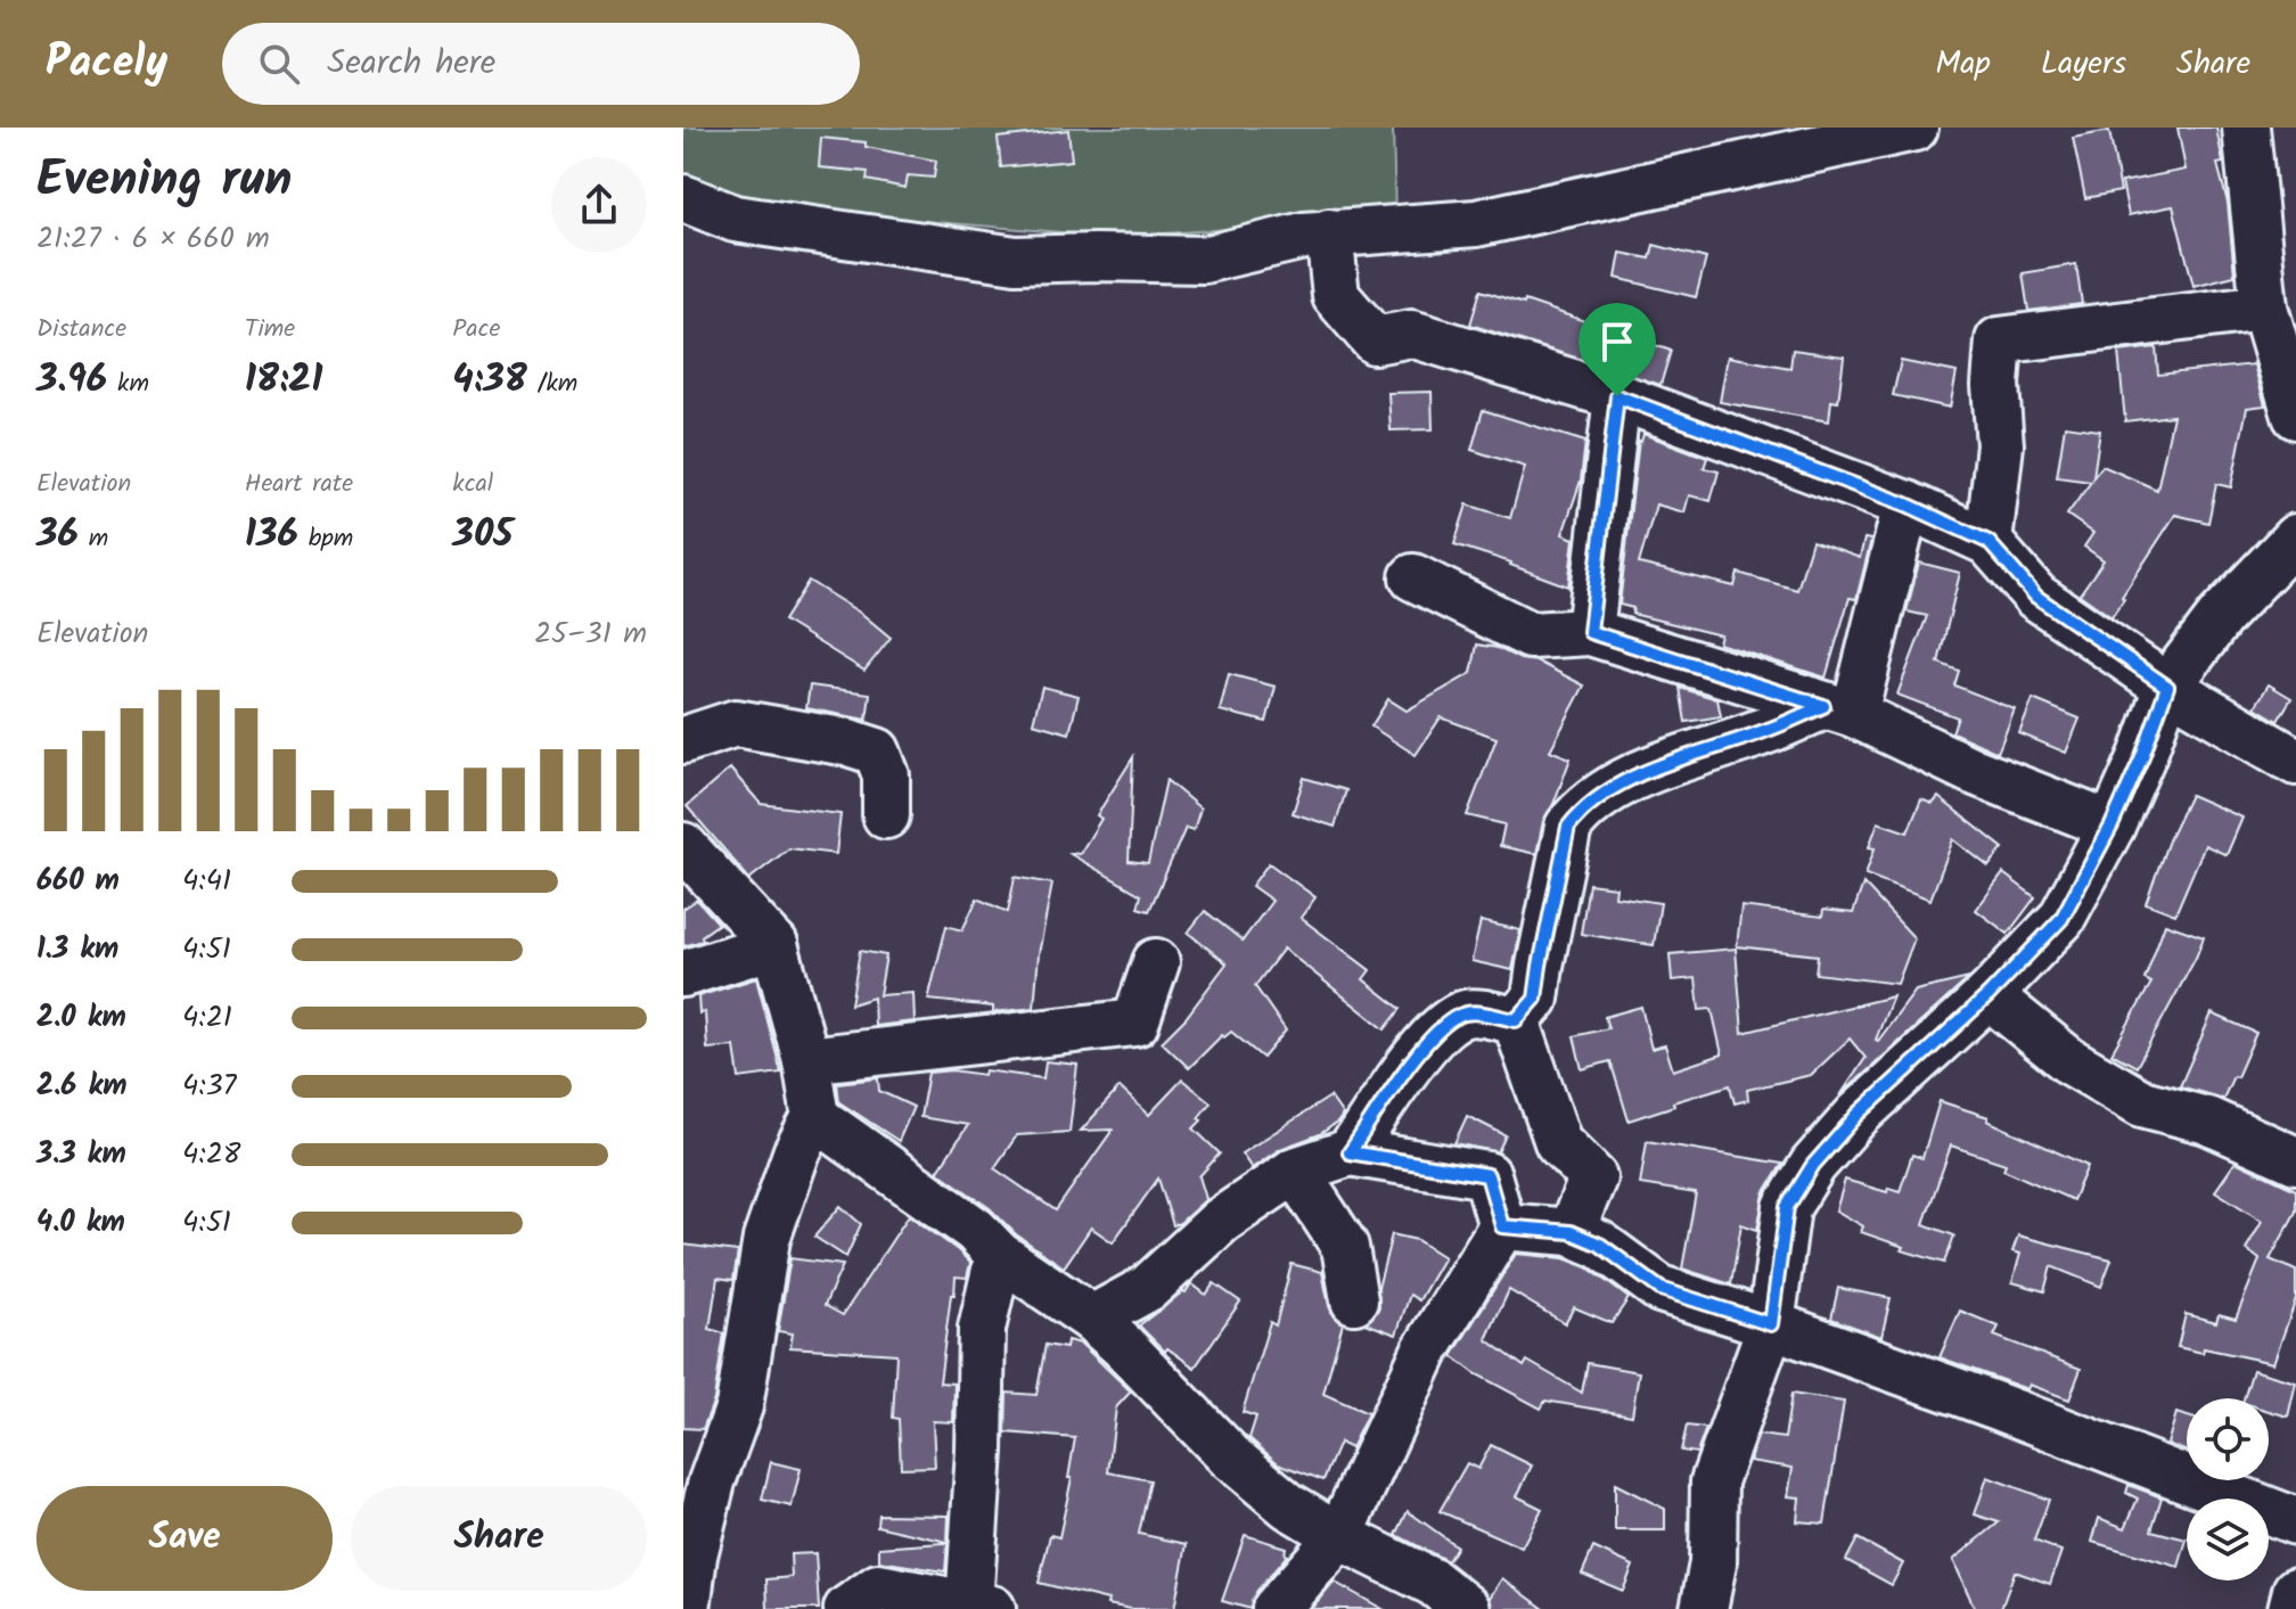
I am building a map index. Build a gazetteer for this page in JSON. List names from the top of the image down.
{
  "page": {
    "header": "Pacely",
    "search": "Search here",
    "nav": ["Map", "Layers", "Share"],
    "heading": ["Evening run", "21:27 · 6 × 660 m"],
    "stats": [
      ["Distance", "3.96 km"],
      ["Time", "18:21"],
      ["Pace", "4:38 /km"],
      ["Elevation", "36 m"],
      ["Heart rate", "136 bpm"],
      ["kcal", "305"]
    ],
    "chart": ["Elevation", "25–31 m"],
    "list": [
      {
        "name": "660 m",
        "note": "4:41"
      },
      {
        "name": "1.3 km",
        "note": "4:51"
      },
      {
        "name": "2.0 km",
        "note": "4:21"
      },
      {
        "name": "2.6 km",
        "note": "4:37"
      },
      {
        "name": "3.3 km",
        "note": "4:28"
      },
      {
        "name": "4.0 km",
        "note": "4:51"
      }
    ],
    "buttons": ["Save", "Share"]
  }
}
